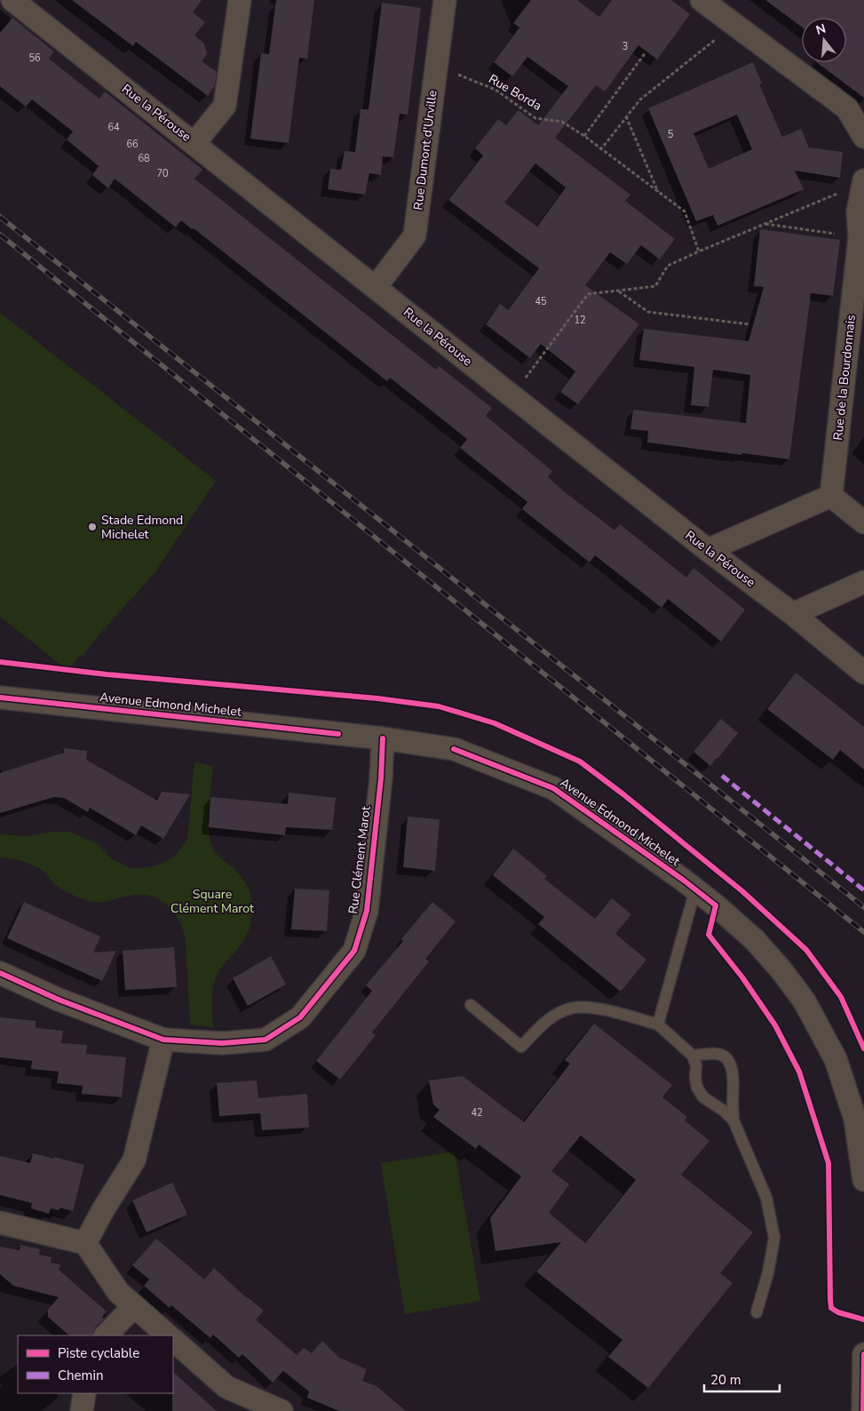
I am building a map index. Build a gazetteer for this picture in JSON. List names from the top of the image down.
{
  "streets": {
    "street": [
      "Rue la Pérouse",
      "Rue Dumont d'Urville",
      "Rue de la Bourdonnais",
      "Avenue Edmond Michelet",
      "Rue Clément Marot"
    ],
    "path": ["Rue Borda"]
  },
  "crossings": [
    ["Rue Borda", "Rue Dumont d'Urville"],
    ["Rue la Pérouse", "Rue Dumont d'Urville"],
    ["Avenue Edmond Michelet", "Rue Clément Marot"]
  ],
  "parks": ["Square Clément Marot"],
  "places": ["Stade Edmond Michelet"],
  "house_numbers": [
    "3",
    "56",
    "64",
    "5",
    "66",
    "68",
    "70",
    "45",
    "12",
    "42"
  ],
  "legend": ["Piste cyclable", "Chemin"],
  "scale_bar": "20 m",
  "north": "top"
}
